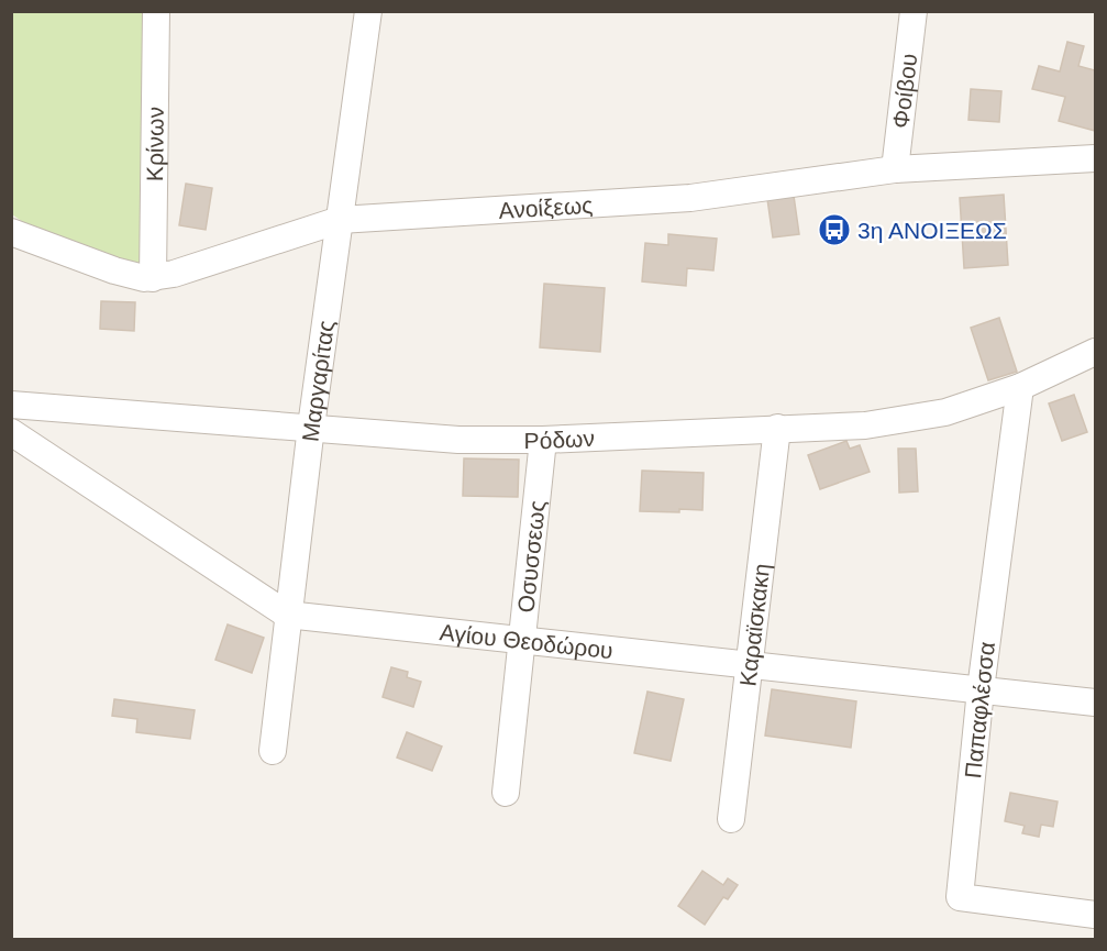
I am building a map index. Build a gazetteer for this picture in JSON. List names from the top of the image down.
{
  "streets": {
    "street": [
      "Φοίβου",
      "Κρίνων",
      "Ανοίξεως",
      "Μαργαρίτας",
      "Ρόδων",
      "Οσυσσεως",
      "Καραϊσκακη",
      "Αγίου Θεοδώρου",
      "Παπαφλέσσα"
    ]
  },
  "crossings": [
    ["Φοίβου", "Ανοίξεως"],
    ["Κρίνων", "Ανοίξεως"],
    ["Ανοίξεως", "Μαργαρίτας"],
    ["Μαργαρίτας", "Ρόδων"],
    ["Μαργαρίτας", "Αγίου Θεοδώρου"],
    ["Ρόδων", "Οσυσσεως"],
    ["Ρόδων", "Καραϊσκακη"],
    ["Ρόδων", "Παπαφλέσσα"],
    ["Οσυσσεως", "Αγίου Θεοδώρου"],
    ["Καραϊσκακη", "Αγίου Θεοδώρου"],
    ["Αγίου Θεοδώρου", "Παπαφλέσσα"]
  ],
  "places": {
    "bus stop": ["3η ΑΝΟΙΞΕΩΣ"]
  }
}
